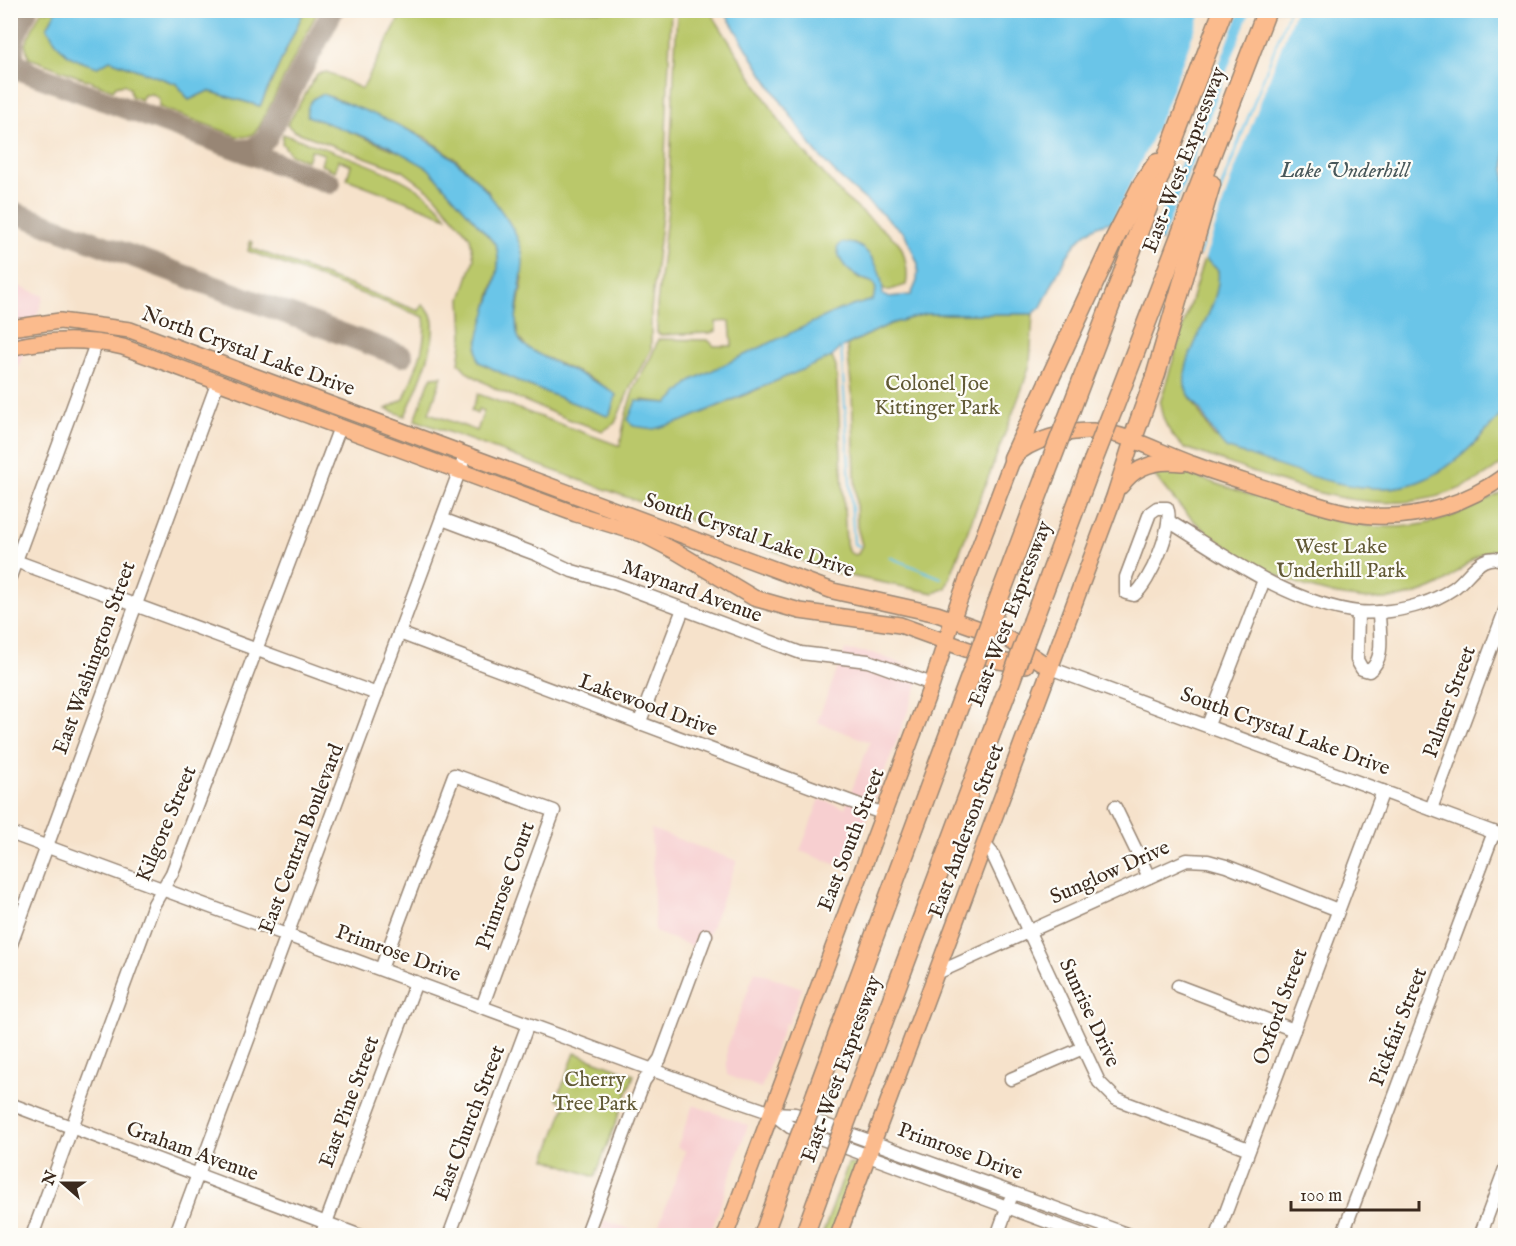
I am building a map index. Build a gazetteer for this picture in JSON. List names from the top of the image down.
{
  "streets": {
    "highway": ["East-West Expressway"],
    "main road": [
      "North Crystal Lake Drive",
      "South Crystal Lake Drive",
      "East Anderson Street",
      "East South Street"
    ],
    "street": [
      "Maynard Avenue",
      "East Washington Street",
      "Palmer Street",
      "Lakewood Drive",
      "Kilgore Street",
      "East Central Boulevard",
      "Sunglow Drive",
      "Primrose Court",
      "Primrose Drive",
      "Oxford Street",
      "Sunrise Drive",
      "Pickfair Street",
      "East Pine Street",
      "East Church Street",
      "Graham Avenue"
    ]
  },
  "crossings": [
    ["North Crystal Lake Drive", "South Crystal Lake Drive"],
    ["North Crystal Lake Drive", "East Washington Street"],
    ["North Crystal Lake Drive", "Kilgore Street"],
    ["North Crystal Lake Drive", "East Central Boulevard"],
    ["South Crystal Lake Drive", "Palmer Street"],
    ["South Crystal Lake Drive", "East Anderson Street"],
    ["South Crystal Lake Drive", "East Central Boulevard"],
    ["South Crystal Lake Drive", "East South Street"],
    ["South Crystal Lake Drive", "Oxford Street"],
    ["South Crystal Lake Drive", "Pickfair Street"],
    ["Maynard Avenue", "East Central Boulevard"],
    ["Maynard Avenue", "East South Street"],
    ["East Washington Street", "Primrose Drive"],
    ["Lakewood Drive", "East Central Boulevard"],
    ["Lakewood Drive", "East South Street"],
    ["Kilgore Street", "Primrose Drive"],
    ["Kilgore Street", "Graham Avenue"],
    ["East Anderson Street", "Sunglow Drive"],
    ["East Anderson Street", "Primrose Drive"],
    ["East Anderson Street", "Sunrise Drive"],
    ["East Central Boulevard", "Primrose Drive"],
    ["East Central Boulevard", "Graham Avenue"],
    ["East South Street", "Primrose Drive"],
    ["Sunglow Drive", "Oxford Street"],
    ["Sunglow Drive", "Sunrise Drive"],
    ["Primrose Court", "Primrose Drive"],
    ["Primrose Drive", "East Pine Street"],
    ["Primrose Drive", "East Church Street"],
    ["Oxford Street", "Sunrise Drive"],
    ["East Pine Street", "Graham Avenue"]
  ],
  "water": ["Lake Underhill"],
  "parks": ["Colonel Joe Kittinger Park", "West Lake Underhill Park", "Cherry Tree Park"],
  "scale_bar": "100 m",
  "north": "left"
}
